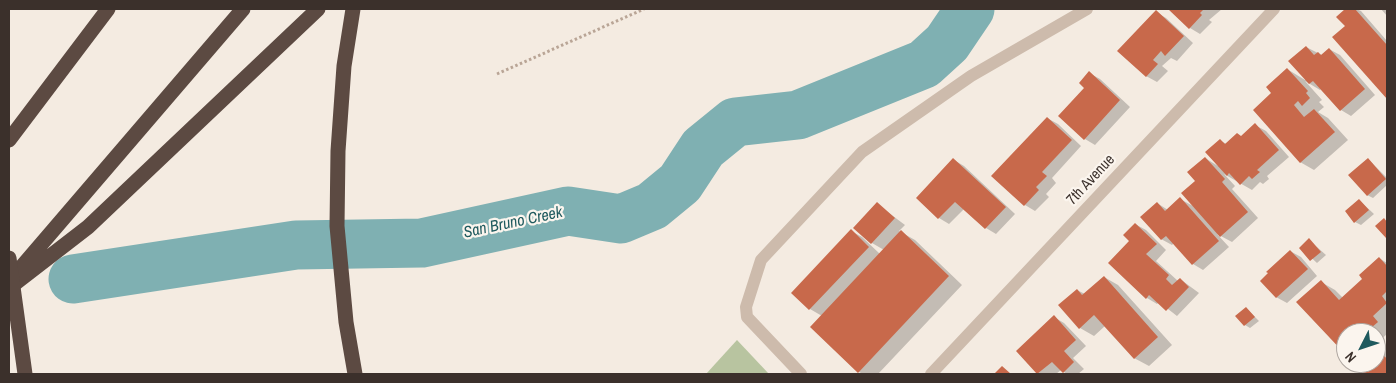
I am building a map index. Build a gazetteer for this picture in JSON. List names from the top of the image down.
{
  "streets": {
    "street": ["7th Avenue"]
  },
  "water": ["San Bruno Creek"],
  "north": "bottom left"
}
